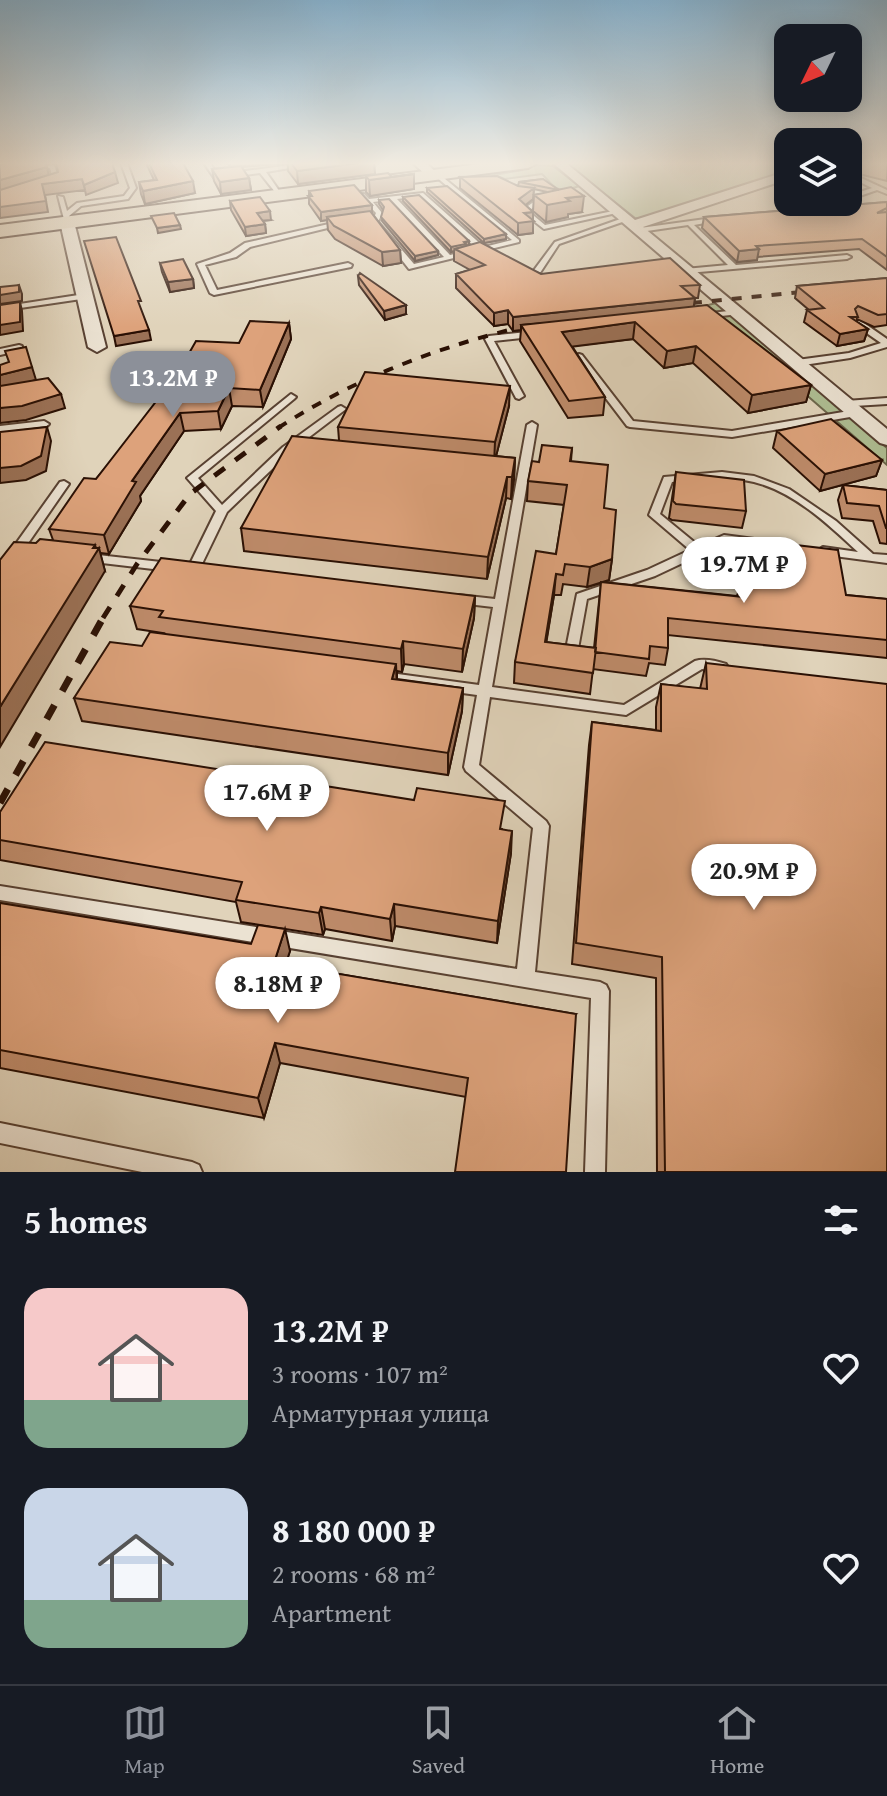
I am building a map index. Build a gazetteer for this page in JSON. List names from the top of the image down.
{
  "north": "bottom left",
  "page": {
    "price": [
      "13.2M ₽",
      "19.7M ₽",
      "17.6M ₽",
      "20.9M ₽",
      "8.18M ₽"
    ],
    "heading": "5 homes",
    "list": [
      {
        "name": "13.2M ₽",
        "note": "3 rooms · 107 m² · Арматурная улица"
      },
      {
        "name": "8 180 000 ₽",
        "note": "2 rooms · 68 m² · Apartment"
      }
    ],
    "tabs": ["Map", "Saved", "Home"]
  }
}
